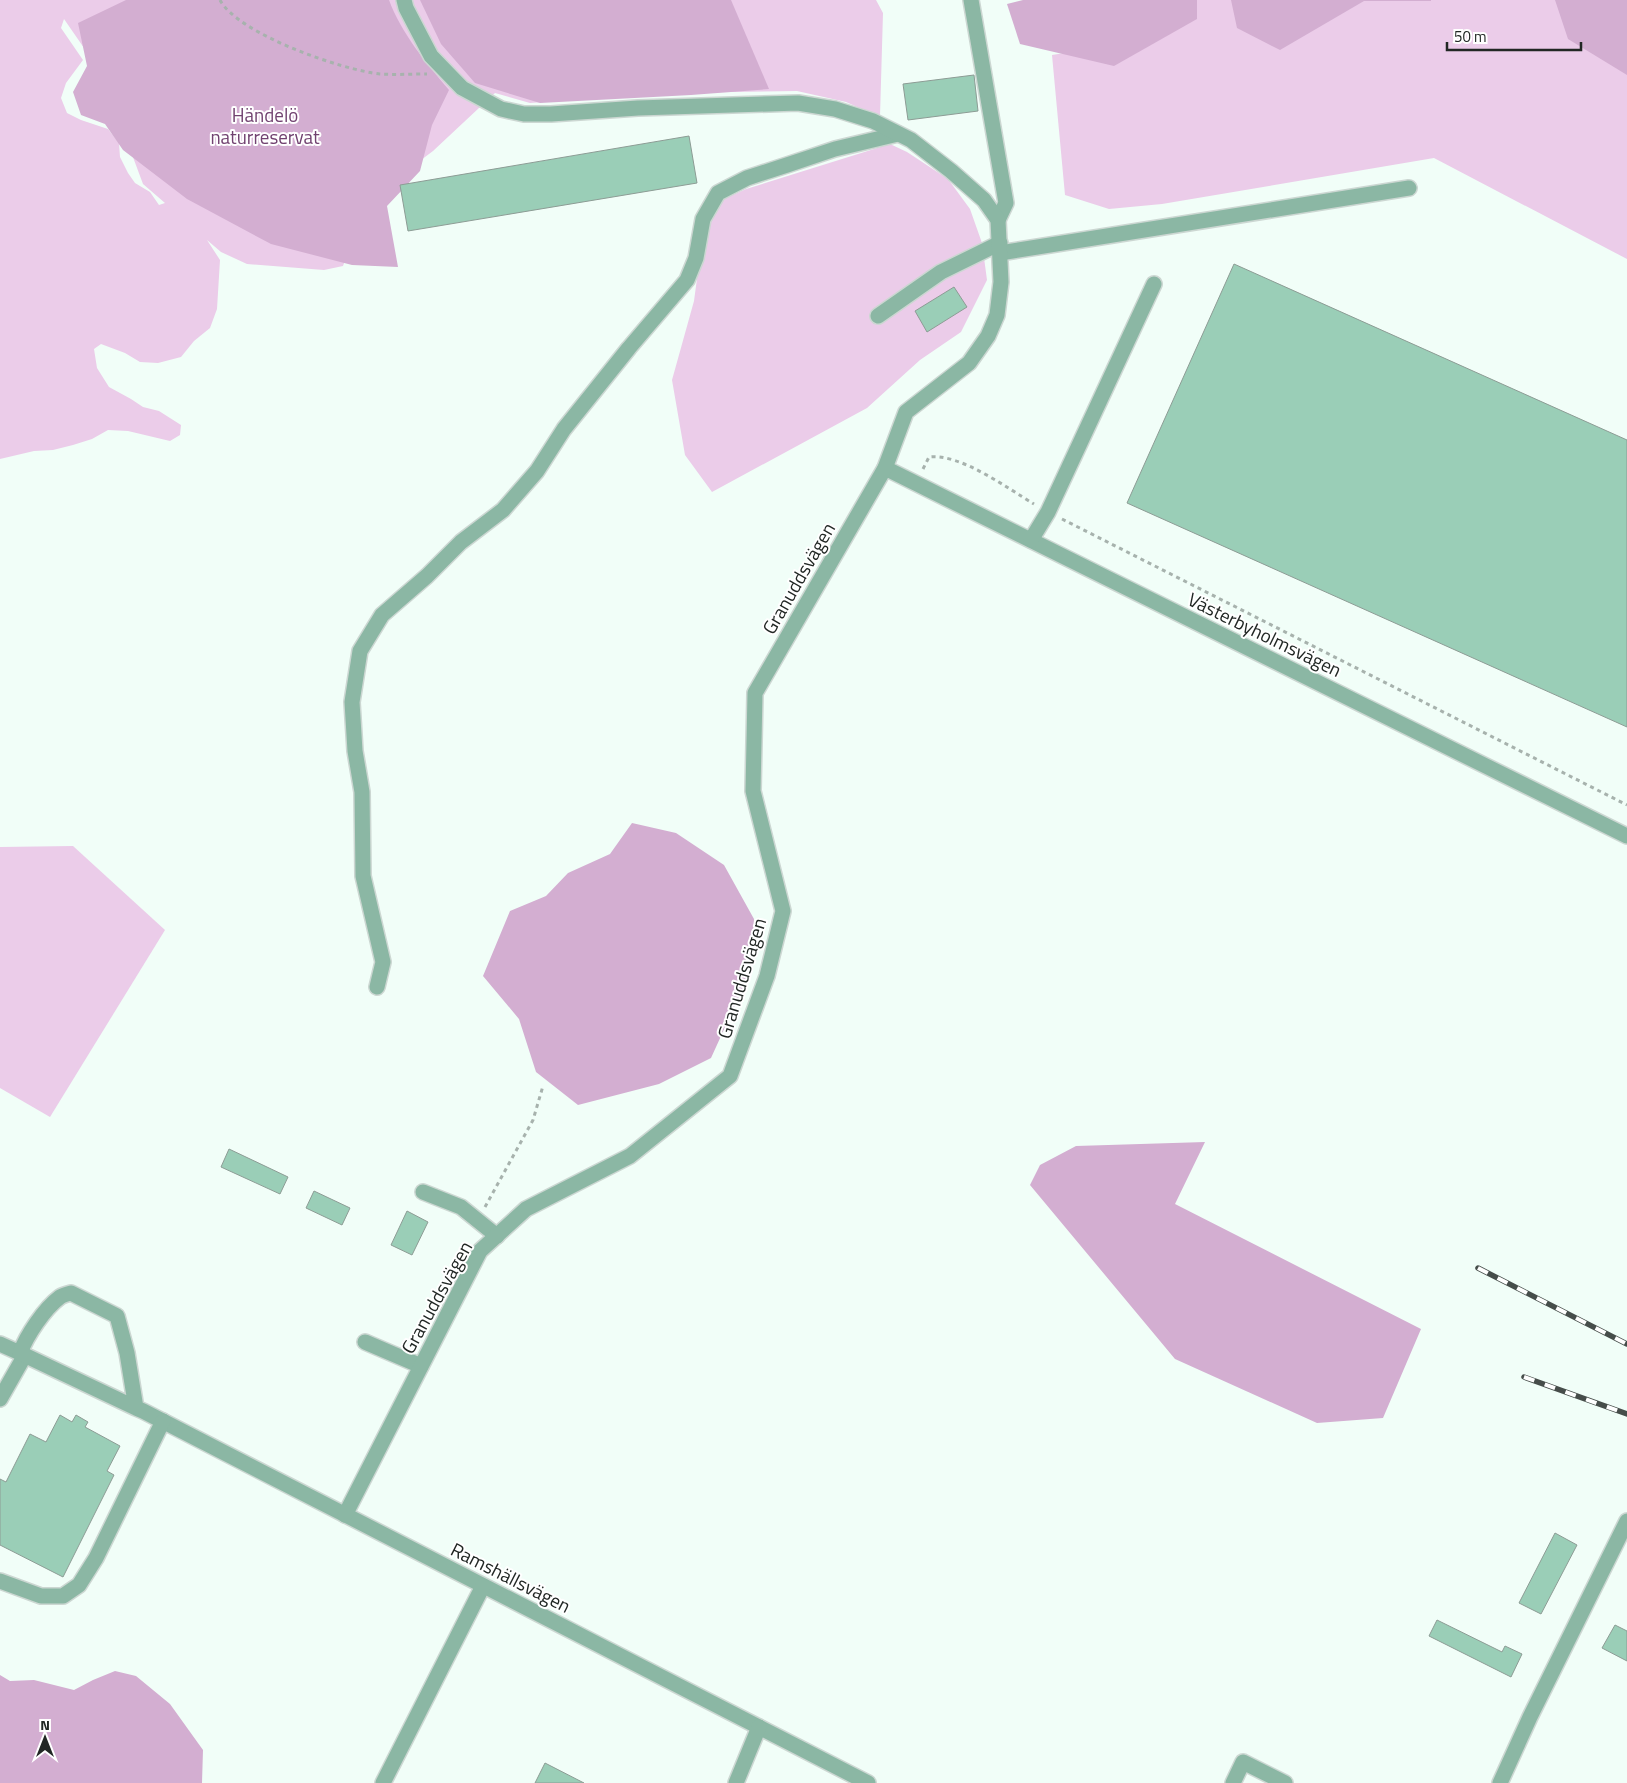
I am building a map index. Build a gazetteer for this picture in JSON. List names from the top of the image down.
{
  "streets": {
    "street": ["Granuddsvägen", "Västerbyholmsvägen", "Ramshällsvägen"]
  },
  "crossings": [
    ["Granuddsvägen", "Västerbyholmsvägen"],
    ["Granuddsvägen", "Ramshällsvägen"]
  ],
  "parks": ["Händelö naturreservat"],
  "scale_bar": "50 m",
  "north": "top"
}
